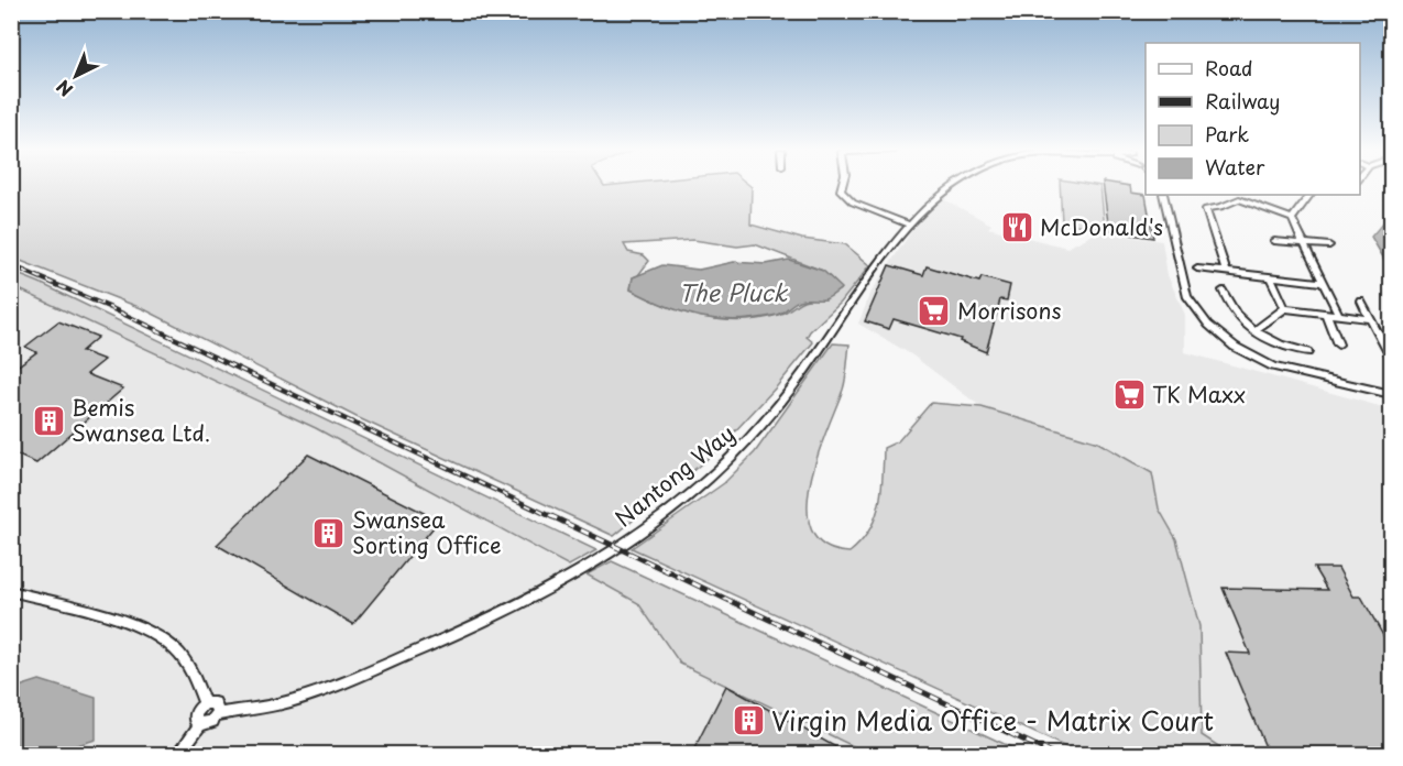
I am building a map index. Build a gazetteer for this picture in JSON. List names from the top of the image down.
{
  "streets": {
    "street": ["Nantong Way"]
  },
  "water": ["The Pluck"],
  "places": {
    "restaurant": ["McDonald's"],
    "supermarket": ["Morrisons", "TK Maxx"],
    "building": ["Bemis Swansea Ltd.", "Swansea Sorting Office", "Virgin Media Office - Matrix Court"]
  },
  "legend": [
    "Road",
    "Railway",
    "Park",
    "Water"
  ],
  "north": "bottom left"
}
